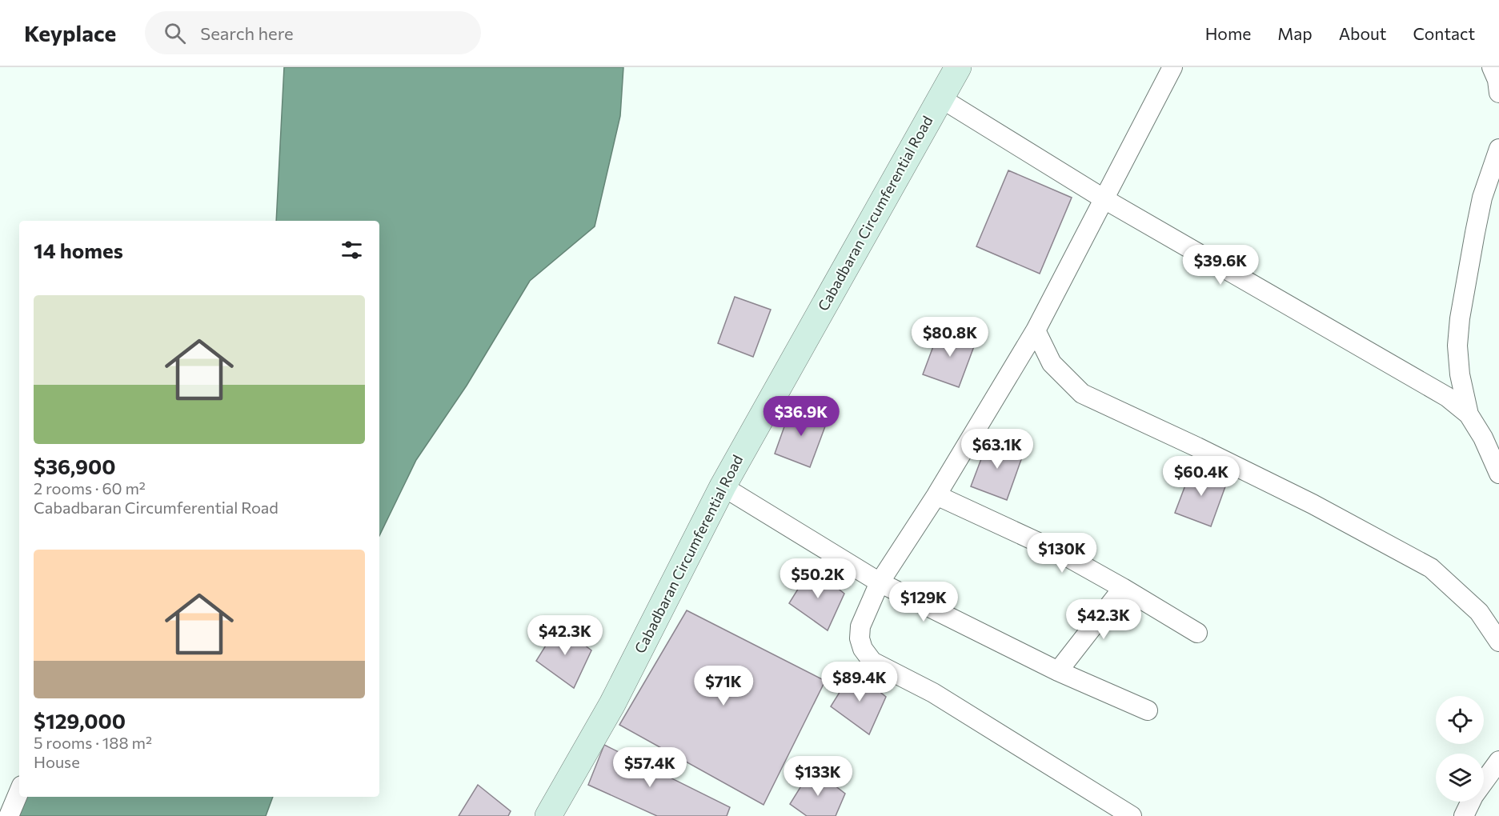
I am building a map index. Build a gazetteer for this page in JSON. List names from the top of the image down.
{
  "streets": {
    "main road": ["Cabadbaran Circumferential Road"]
  },
  "page": {
    "header": "Keyplace",
    "search": "Search here",
    "nav": [
      "Home",
      "Map",
      "About",
      "Contact"
    ],
    "heading": "14 homes",
    "price": [
      "$39.6K",
      "$80.8K",
      "$36.9K",
      "$63.1K",
      "$60.4K",
      "$130K",
      "$50.2K",
      "$129K",
      "$42.3K",
      "$42.3K",
      "$89.4K",
      "$71K",
      "$57.4K",
      "$133K"
    ],
    "list": [
      {
        "name": "$36,900",
        "note": "2 rooms · 60 m² · Cabadbaran Circumferential Road"
      },
      {
        "name": "$129,000",
        "note": "5 rooms · 188 m² · House"
      }
    ]
  }
}
